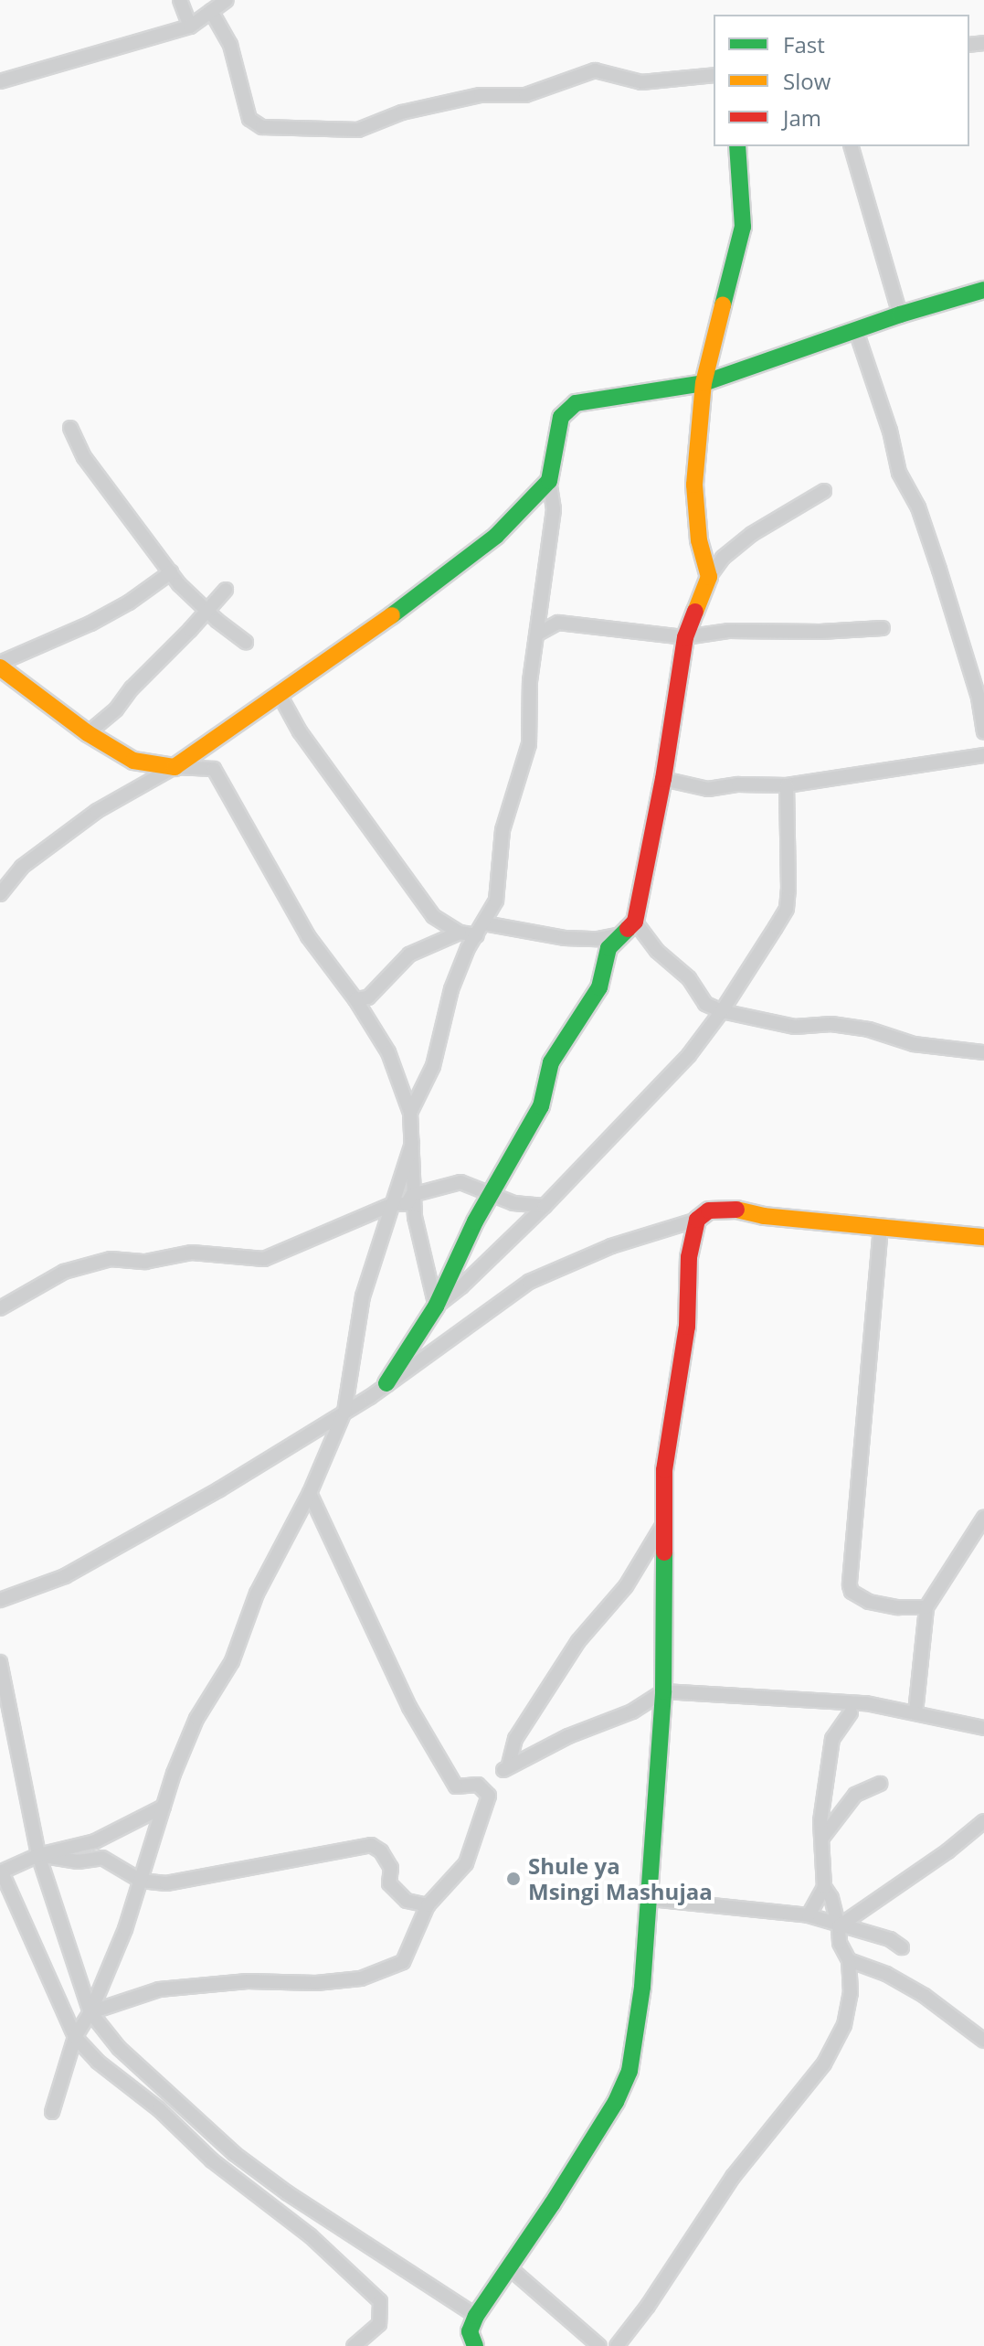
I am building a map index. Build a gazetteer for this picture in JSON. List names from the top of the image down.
{
  "places": ["Shule ya Msingi Mashujaa"],
  "legend": ["Fast", "Slow", "Jam"]
}
